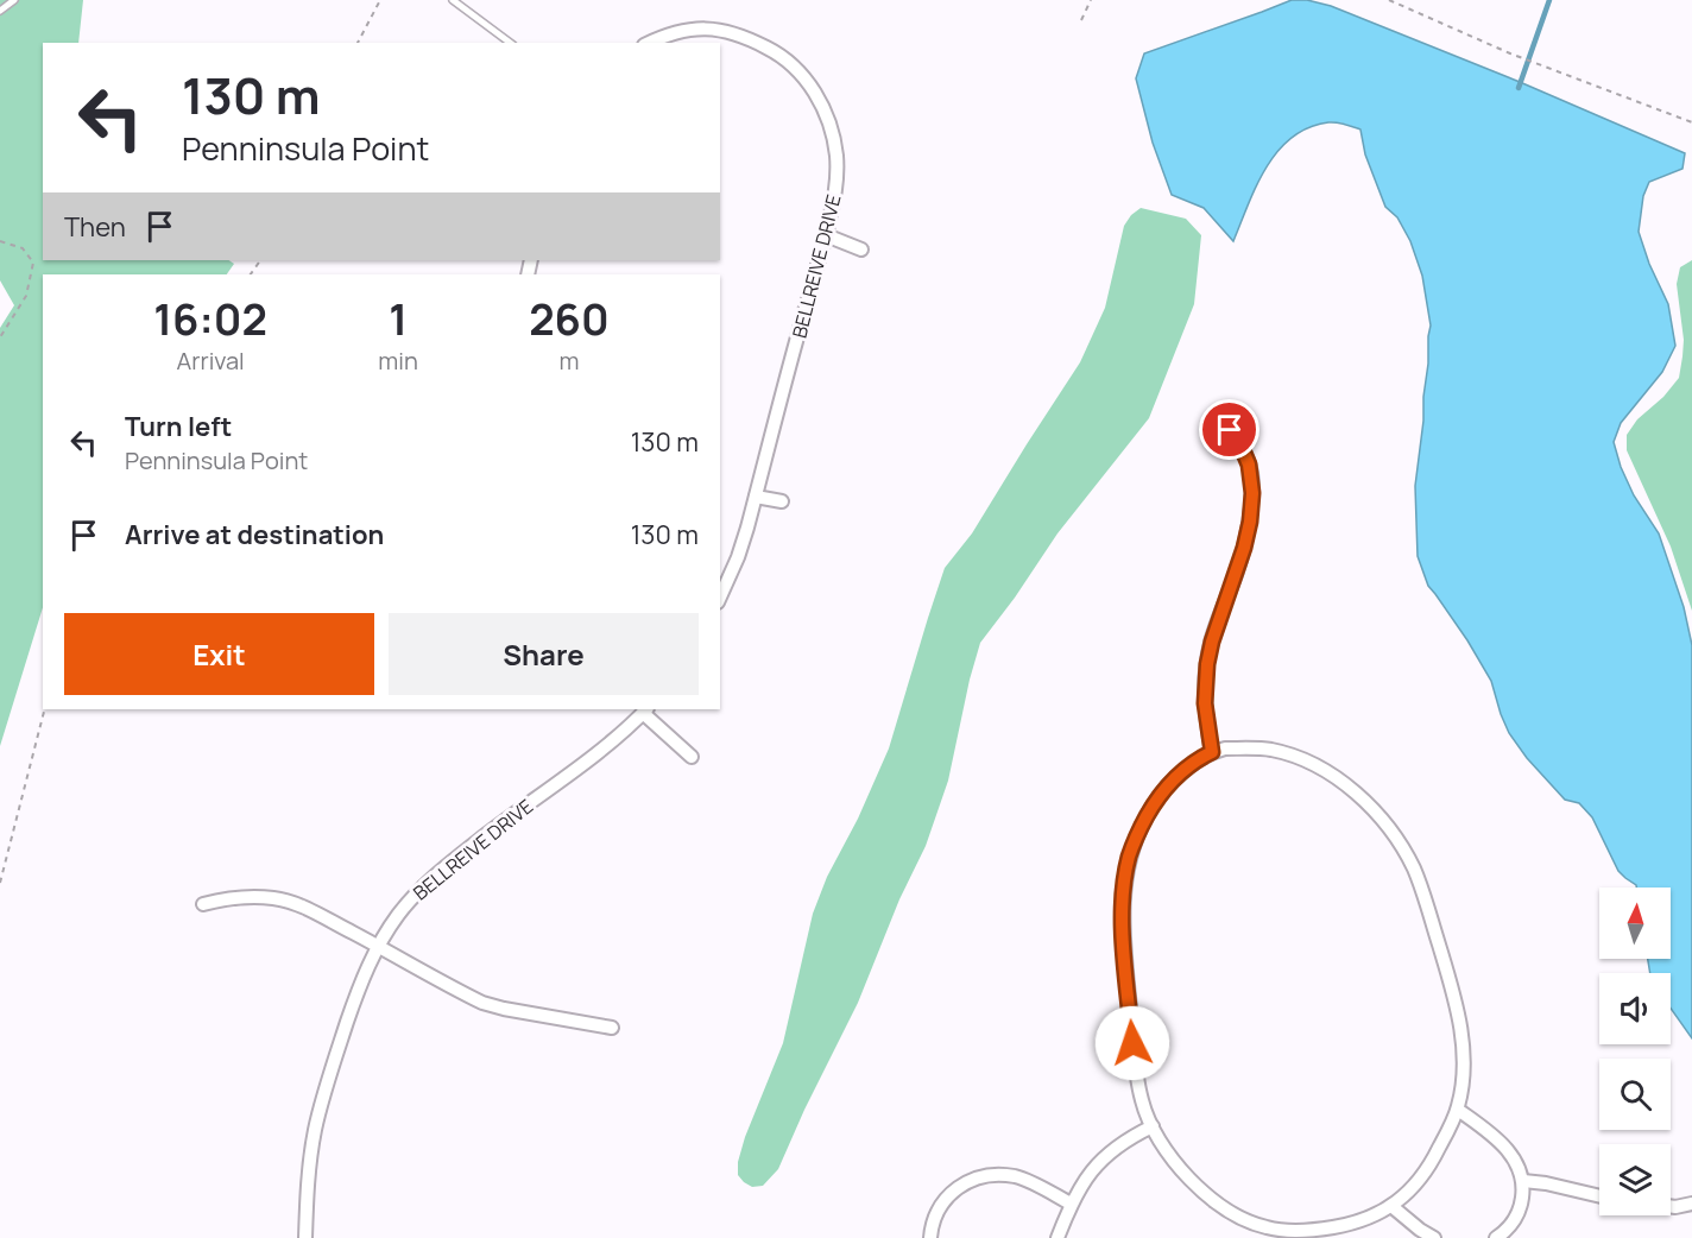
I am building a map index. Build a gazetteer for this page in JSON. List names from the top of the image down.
{
  "streets": {
    "street": ["BELLREIVE DRIVE"]
  },
  "north": "top",
  "page": {
    "turn": ["130 m", "Penninsula Point"],
    "then": "Then",
    "eta": [
      "16:02",
      "Arrival",
      "1",
      "min",
      "260",
      "m"
    ],
    "list": [
      {
        "name": "Turn left",
        "note": "Penninsula Point",
        "value": "130 m"
      },
      {
        "name": "Arrive at destination",
        "value": "130 m"
      }
    ],
    "buttons": ["Exit", "Share"]
  }
}
